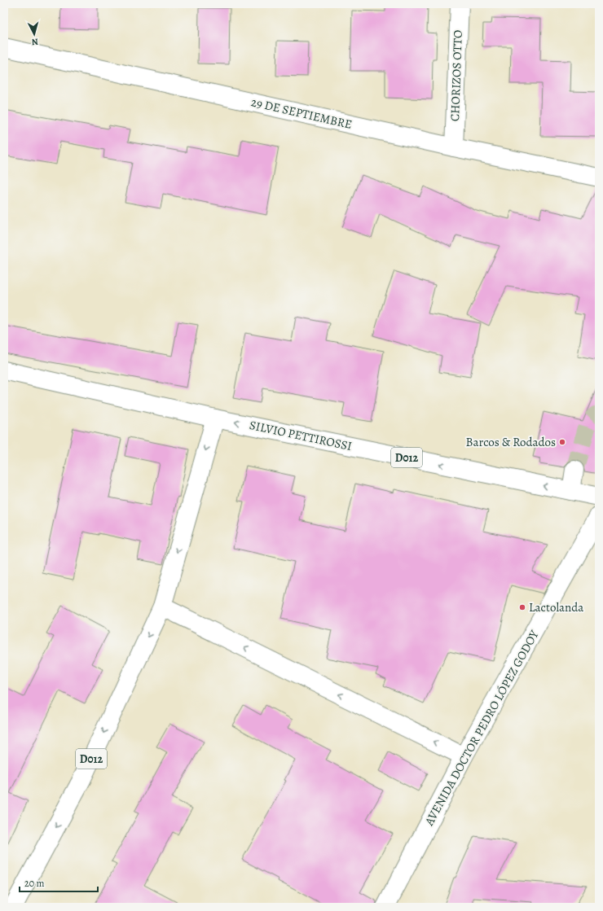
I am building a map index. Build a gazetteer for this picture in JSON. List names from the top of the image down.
{
  "streets": {
    "street": [
      "CHORIZOS OTTO",
      "29 DE SEPTIEMBRE",
      "SILVIO PETTIROSSI",
      "D012",
      "AVENIDA DOCTOR PEDRO LÓPEZ GODOY"
    ]
  },
  "crossings": [
    ["CHORIZOS OTTO", "29 DE SEPTIEMBRE"],
    ["SILVIO PETTIROSSI", "D012"]
  ],
  "one_way": ["SILVIO PETTIROSSI"],
  "places": ["Barcos & Rodados", "Lactolanda"],
  "scale_bar": "20 m",
  "north": "bottom"
}
